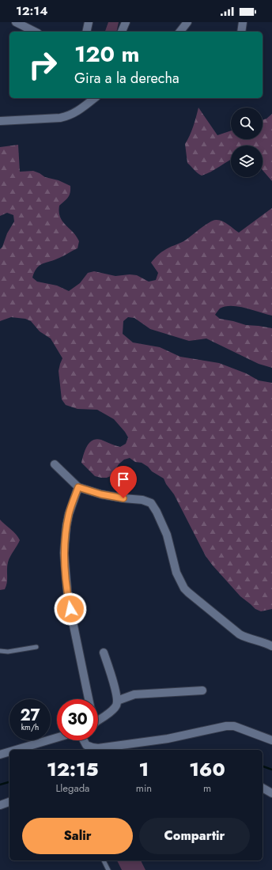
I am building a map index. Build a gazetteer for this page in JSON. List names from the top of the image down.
{
  "page": {
    "status": "12:14",
    "turn": ["120 m", "Gira a la derecha"],
    "speed": "27 km/h",
    "limit": "30",
    "eta": [
      "12:15",
      "Llegada",
      "1",
      "min",
      "160",
      "m"
    ],
    "buttons": ["Salir", "Compartir"]
  }
}
